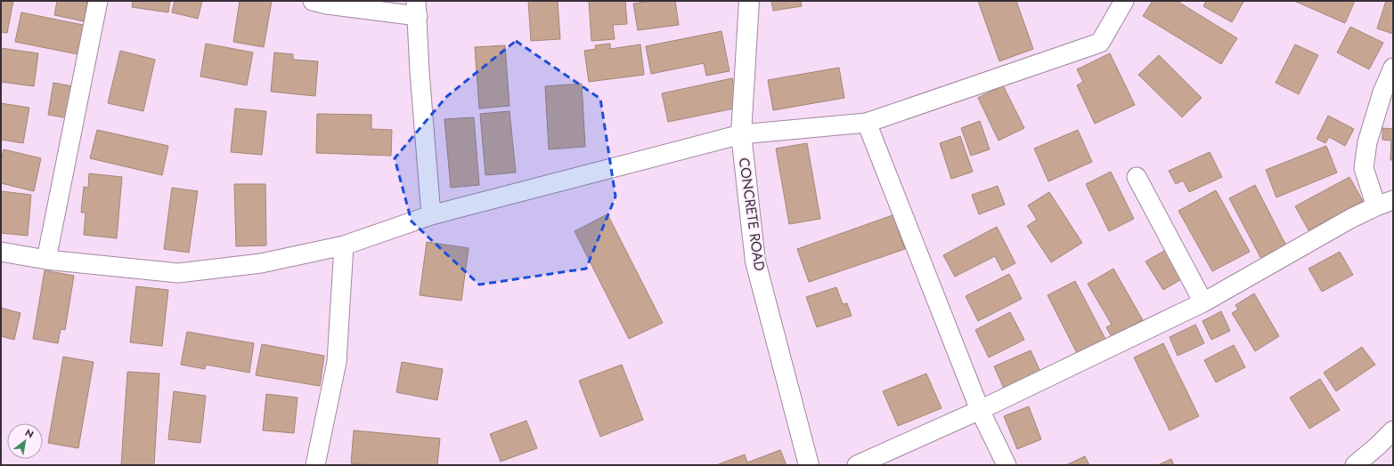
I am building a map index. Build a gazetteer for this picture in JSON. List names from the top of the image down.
{
  "streets": {
    "street": ["CONCRETE ROAD"]
  },
  "north": "top right"
}
